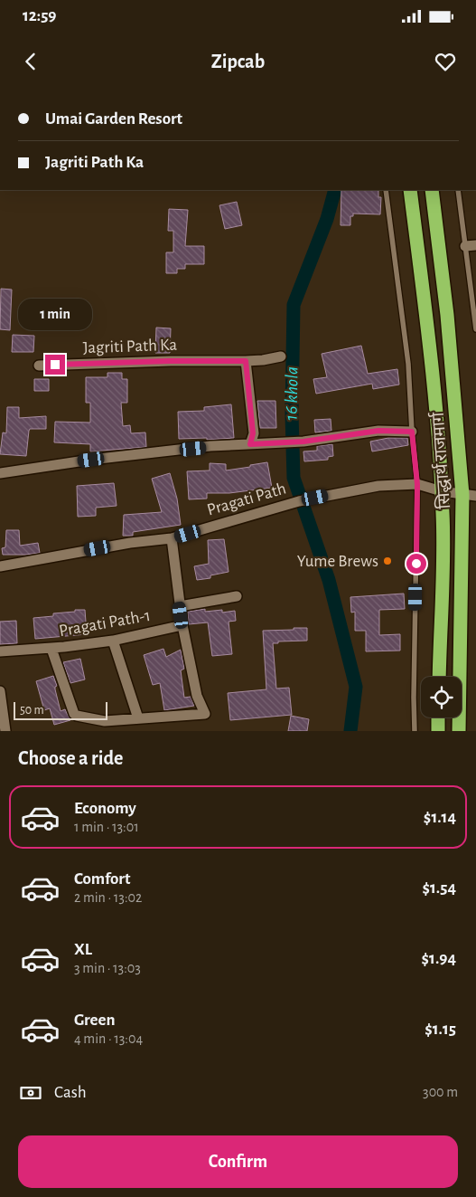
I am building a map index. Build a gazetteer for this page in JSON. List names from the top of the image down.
{
  "streets": {
    "highway": ["सिद्धार्थ राजमार्ग"],
    "street": ["Jagriti Path Ka", "Pragati Path", "Pragati Path-1"]
  },
  "crossings": [
    ["सिद्धार्थ राजमार्ग", "Pragati Path"]
  ],
  "water": ["16 khola"],
  "places": ["Yume Brews"],
  "scale_bar": "50 m",
  "page": {
    "status": "12:59",
    "header": "Zipcab",
    "banner": ["Umai Garden Resort", "Jagriti Path Ka"],
    "bubble": "1 min",
    "scale": "50 m",
    "heading": "Choose a ride",
    "list": [
      {
        "name": "Economy",
        "note": "1 min · 13:01",
        "value": "$1.14"
      },
      {
        "name": "Comfort",
        "note": "2 min · 13:02",
        "value": "$1.54"
      },
      {
        "name": "XL",
        "note": "3 min · 13:03",
        "value": "$1.94"
      },
      {
        "name": "Green",
        "note": "4 min · 13:04",
        "value": "$1.15"
      }
    ],
    "pay": ["Cash", "300 m"],
    "buttons": "Confirm"
  }
}
